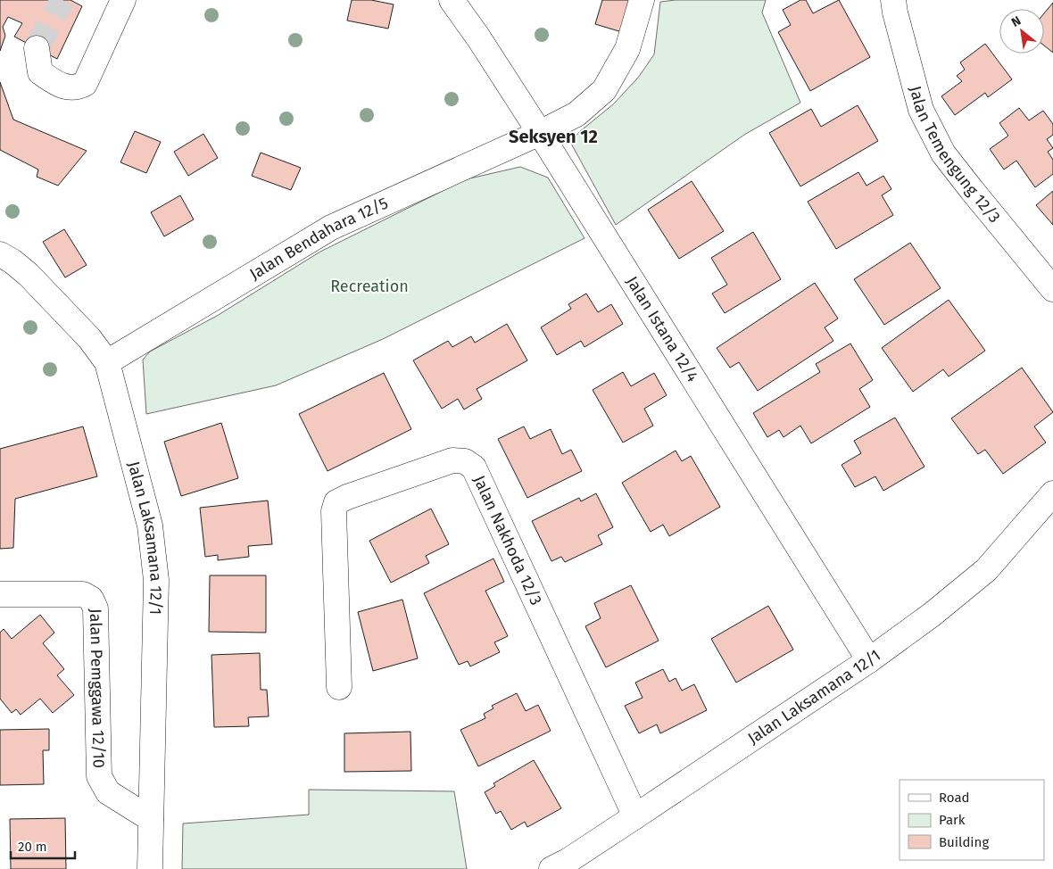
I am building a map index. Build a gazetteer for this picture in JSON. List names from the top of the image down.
{
  "streets": {
    "street": [
      "Jalan Temengung 12/3",
      "Jalan Bendahara 12/5",
      "Jalan Istana 12/4",
      "Jalan Laksamana 12/1",
      "Jalan Nakhoda 12/3",
      "Jalan Pemggawa 12/10"
    ]
  },
  "crossings": [
    ["Jalan Bendahara 12/5", "Jalan Istana 12/4"],
    ["Jalan Bendahara 12/5", "Jalan Laksamana 12/1"],
    ["Jalan Istana 12/4", "Jalan Laksamana 12/1"],
    ["Jalan Laksamana 12/1", "Jalan Nakhoda 12/3"],
    ["Jalan Laksamana 12/1", "Jalan Pemggawa 12/10"]
  ],
  "districts": ["Seksyen 12"],
  "parks": ["Recreation"],
  "legend": ["Road", "Park", "Building"],
  "scale_bar": "20 m",
  "north": "top left"
}
